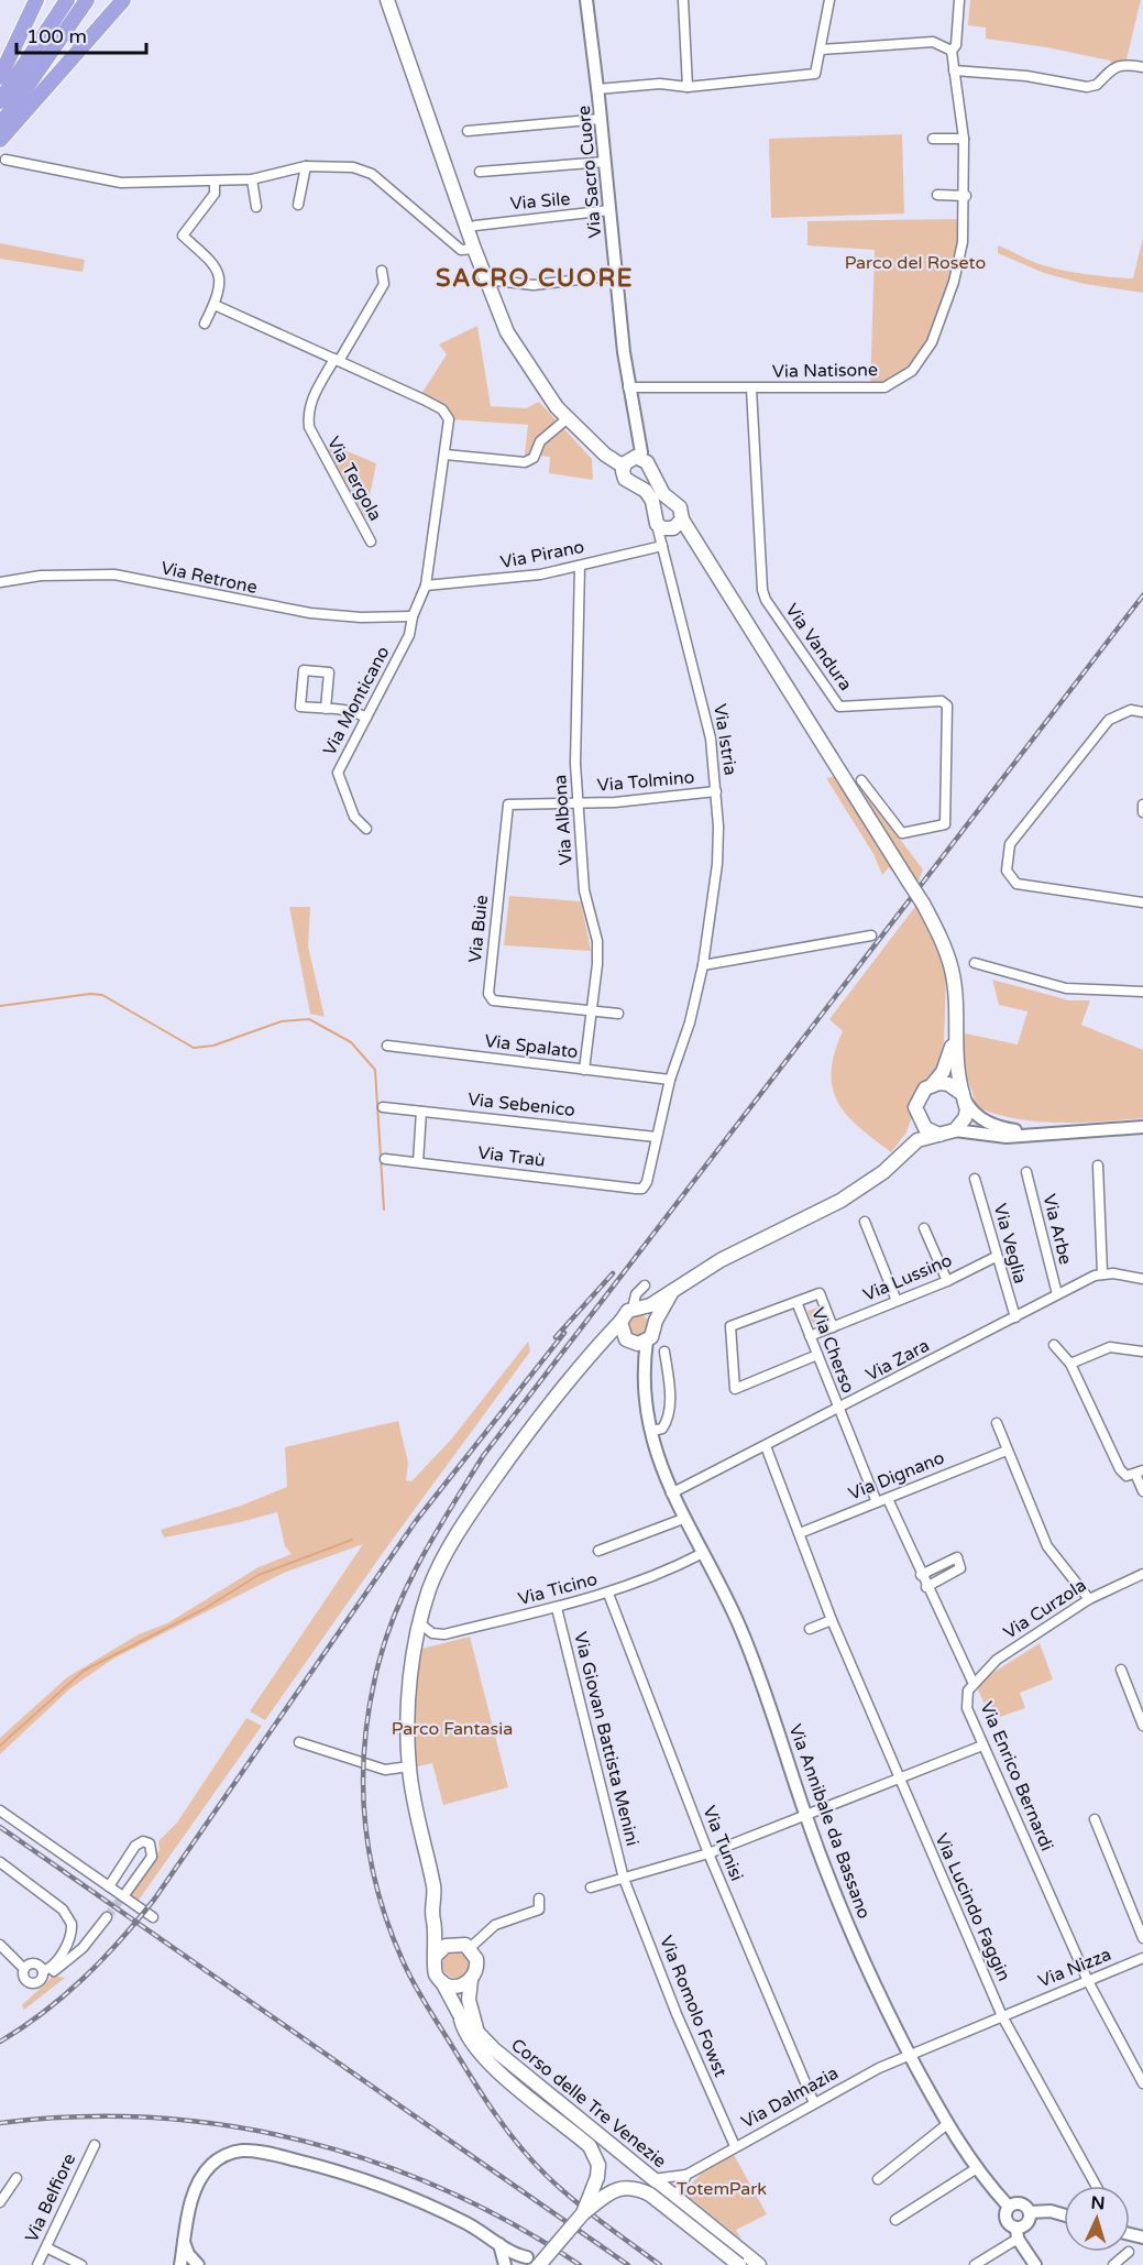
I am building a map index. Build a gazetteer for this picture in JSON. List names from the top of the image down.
{
  "streets": {
    "main road": ["Via Annibale da Bassano", "Corso delle Tre Venezie"],
    "street": [
      "Via Sacro Cuore",
      "Via Sile",
      "Via Natisone",
      "Via Tergola",
      "Via Pirano",
      "Via Retrone",
      "Via Vandura",
      "Via Monticano",
      "Via Istria",
      "Via Tolmino",
      "Via Albona",
      "Via Buie",
      "Via Spalato",
      "Via Sebenico",
      "Via Traù",
      "Via Arbe",
      "Via Veglia",
      "Via Lussino",
      "Via Cherso",
      "Via Zara",
      "Via Dignano",
      "Via Ticino",
      "Via Curzola",
      "Via Giovan Battista Menini",
      "Via Enrico Bernardi",
      "Via Tunisi",
      "Via Lucindo Faggin",
      "Via Nizza",
      "Via Romolo Fowst",
      "Via Dalmazia",
      "Via Belfiore"
    ]
  },
  "crossings": [
    ["Via Sacro Cuore", "Via Sile"],
    ["Via Sacro Cuore", "Via Natisone"],
    ["Via Natisone", "Via Vandura"],
    ["Via Pirano", "Via Monticano"],
    ["Via Pirano", "Via Istria"],
    ["Via Pirano", "Via Albona"],
    ["Via Retrone", "Via Monticano"],
    ["Via Istria", "Via Tolmino"],
    ["Via Istria", "Via Spalato"],
    ["Via Istria", "Via Sebenico"],
    ["Via Istria", "Via Traù"],
    ["Via Tolmino", "Via Albona"],
    ["Via Tolmino", "Via Buie"],
    ["Via Albona", "Via Buie"],
    ["Via Albona", "Via Spalato"],
    ["Via Arbe", "Via Zara"],
    ["Via Veglia", "Via Lussino"],
    ["Via Veglia", "Via Zara"],
    ["Via Lussino", "Via Cherso"],
    ["Via Cherso", "Via Zara"],
    ["Via Zara", "Via Annibale da Bassano"],
    ["Via Zara", "Via Lucindo Faggin"],
    ["Via Dignano", "Via Enrico Bernardi"],
    ["Via Dignano", "Via Lucindo Faggin"],
    ["Via Ticino", "Via Giovan Battista Menini"],
    ["Via Ticino", "Via Annibale da Bassano"],
    ["Via Ticino", "Via Tunisi"],
    ["Via Ticino", "Corso delle Tre Venezie"],
    ["Via Curzola", "Via Enrico Bernardi"],
    ["Via Giovan Battista Menini", "Via Romolo Fowst"],
    ["Via Enrico Bernardi", "Via Nizza"],
    ["Via Annibale da Bassano", "Via Nizza"],
    ["Via Annibale da Bassano", "Via Dalmazia"],
    ["Via Annibale da Bassano", "Corso delle Tre Venezie"],
    ["Via Tunisi", "Via Dalmazia"],
    ["Via Lucindo Faggin", "Via Nizza"],
    ["Via Nizza", "Via Dalmazia"],
    ["Via Romolo Fowst", "Via Dalmazia"],
    ["Via Dalmazia", "Corso delle Tre Venezie"]
  ],
  "districts": ["SACRO CUORE"],
  "parks": ["Parco del Roseto", "Parco Fantasia", "TotemPark"],
  "scale_bar": "100 m",
  "north": "top"
}
